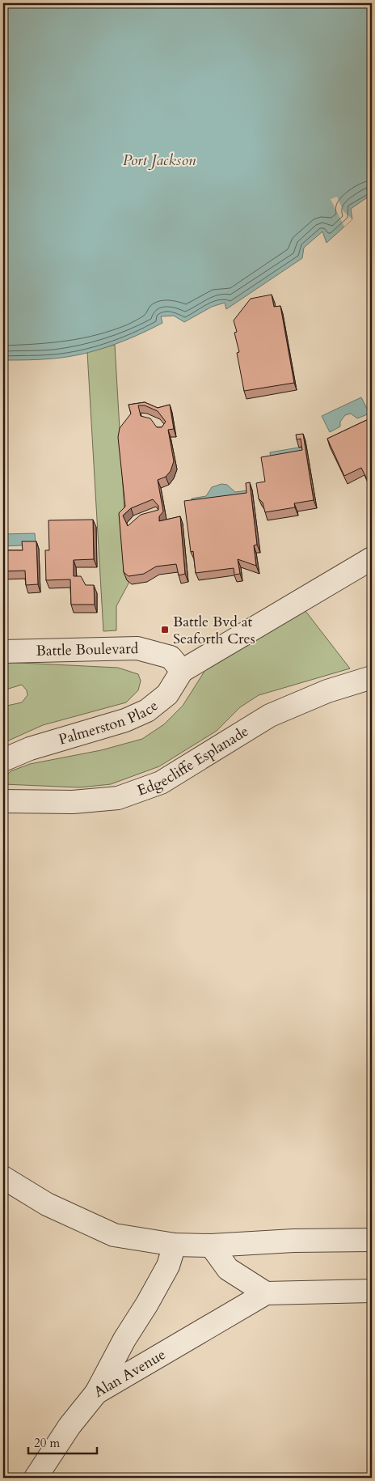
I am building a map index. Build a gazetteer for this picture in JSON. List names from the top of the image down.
{
  "streets": {
    "street": [
      "Battle Boulevard",
      "Palmerston Place",
      "Edgecliffe Esplanade",
      "Alan Avenue"
    ]
  },
  "crossings": [
    ["Battle Boulevard", "Palmerston Place"]
  ],
  "water": ["Port Jackson"],
  "places": {
    "transit": ["Battle Bvd at Seaforth Cres"]
  },
  "scale_bar": "20 m"
}
